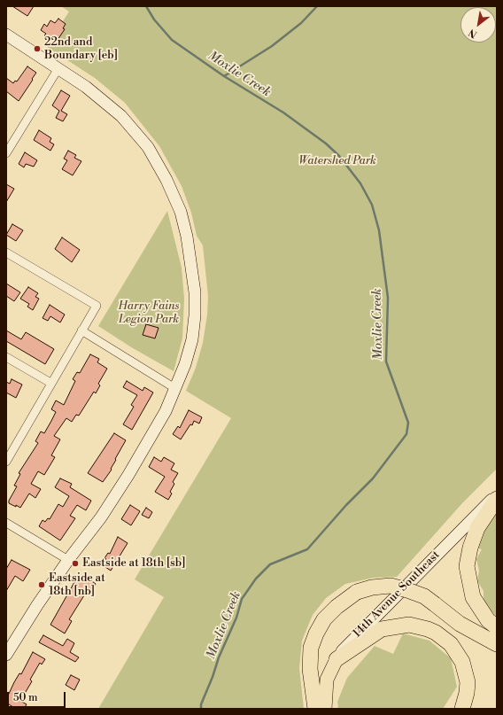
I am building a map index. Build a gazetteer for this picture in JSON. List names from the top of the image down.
{
  "streets": {
    "main road": ["14th Avenue Southeast"]
  },
  "water": ["Moxlie Creek"],
  "parks": ["Watershed Park", "Harry Fains Legion Park"],
  "places": ["22nd and Boundary [eb]", "Eastside at 18th [sb]", "Eastside at 18th [nb]"],
  "scale_bar": "50 m",
  "north": "bottom left"
}
